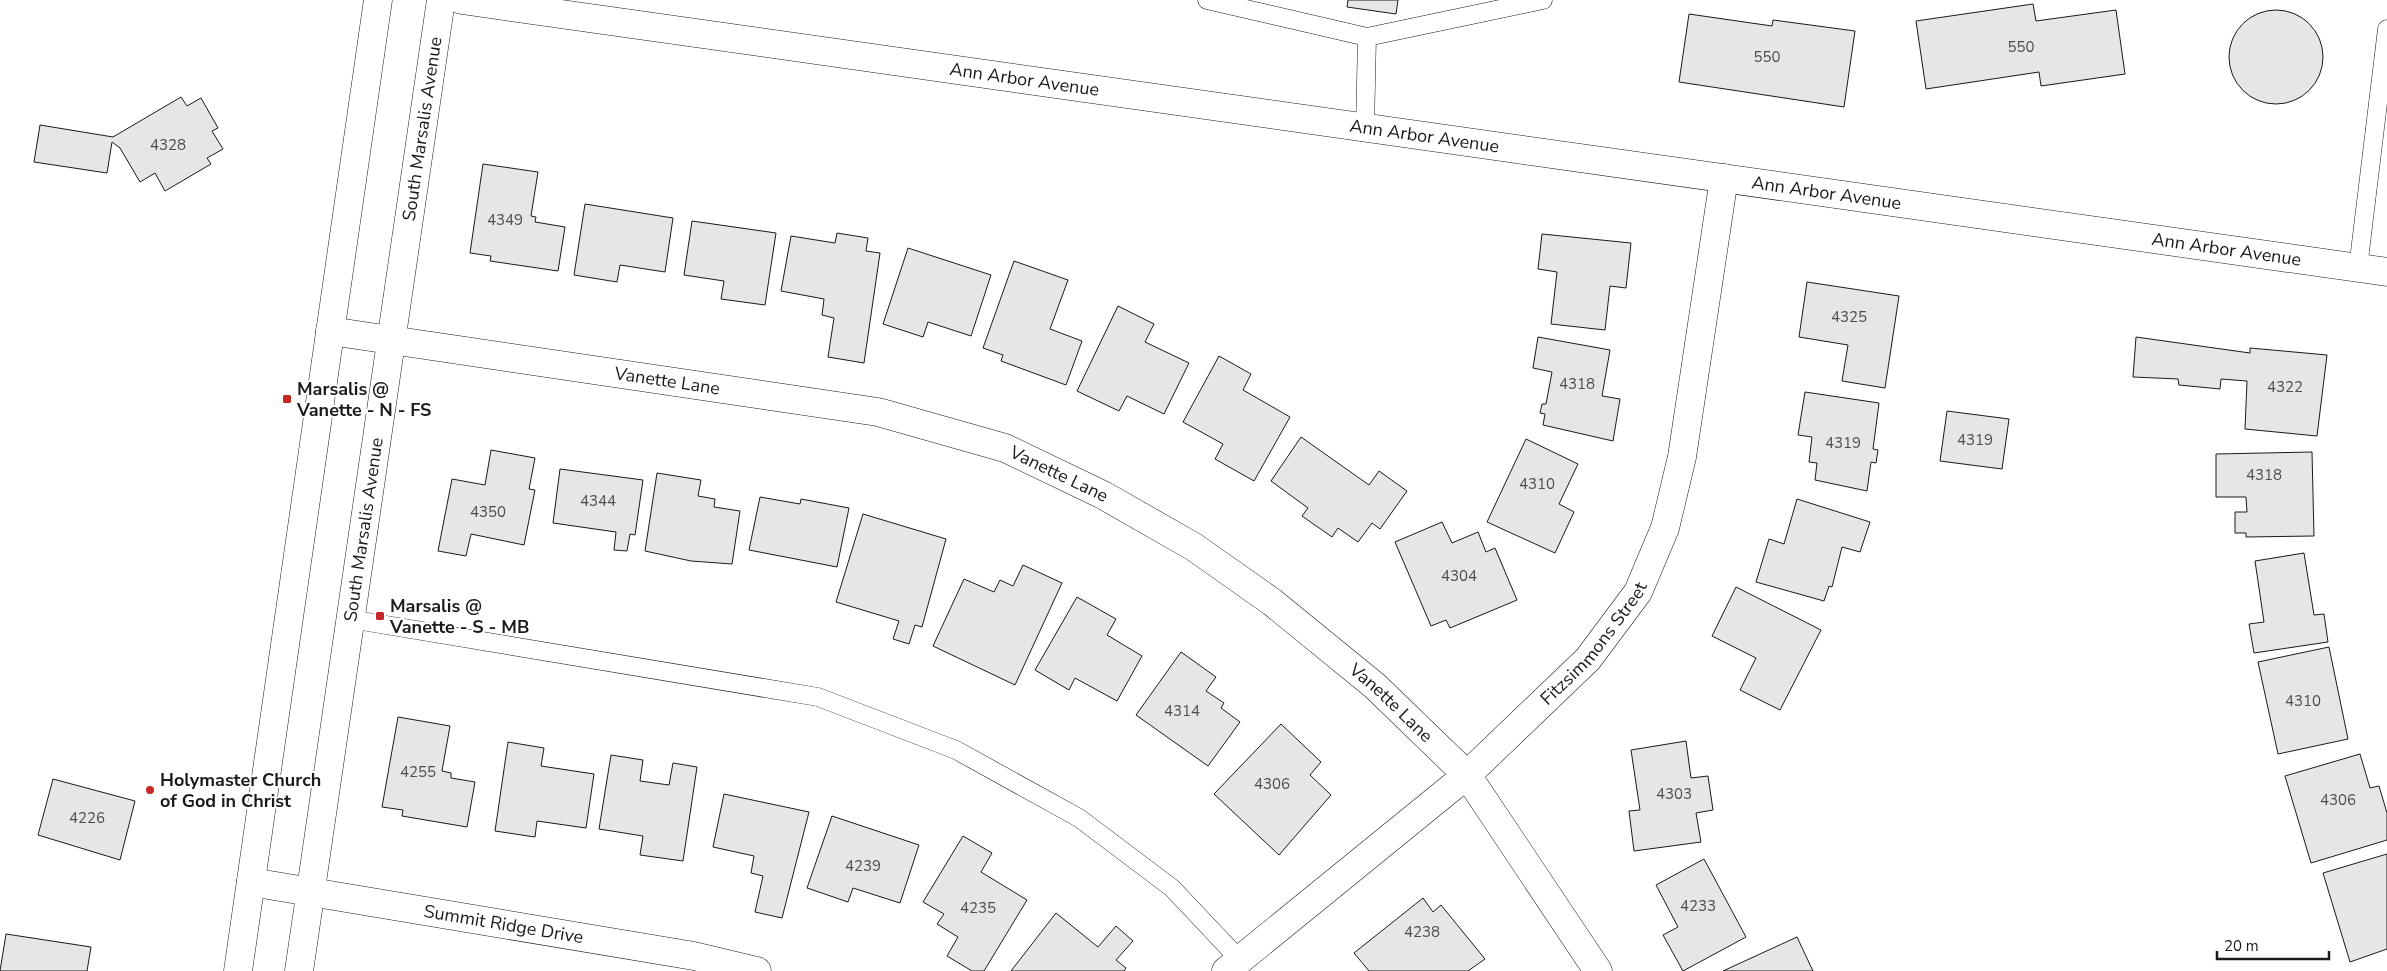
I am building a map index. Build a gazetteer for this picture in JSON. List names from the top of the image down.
{
  "streets": {
    "street": [
      "Ann Arbor Avenue",
      "South Marsalis Avenue",
      "Vanette Lane",
      "Fitzsimmons Street",
      "Summit Ridge Drive"
    ]
  },
  "crossings": [
    ["Ann Arbor Avenue", "Fitzsimmons Street"],
    ["South Marsalis Avenue", "Vanette Lane"],
    ["South Marsalis Avenue", "Summit Ridge Drive"],
    ["Vanette Lane", "Fitzsimmons Street"]
  ],
  "places": {
    "transit": ["Marsalis @ Vanette - N - FS", "Marsalis @ Vanette - S - MB"],
    "other": ["Holymaster Church of God in Christ"]
  },
  "house_numbers": [
    "550",
    "550",
    "4328",
    "4349",
    "4325",
    "4318",
    "4322",
    "4319",
    "4319",
    "4318",
    "4310",
    "4344",
    "4350",
    "4304",
    "4310",
    "4314",
    "4255",
    "4306",
    "4303",
    "4306",
    "4226",
    "4239",
    "4233",
    "4235",
    "4238"
  ],
  "scale_bar": "20 m"
}
